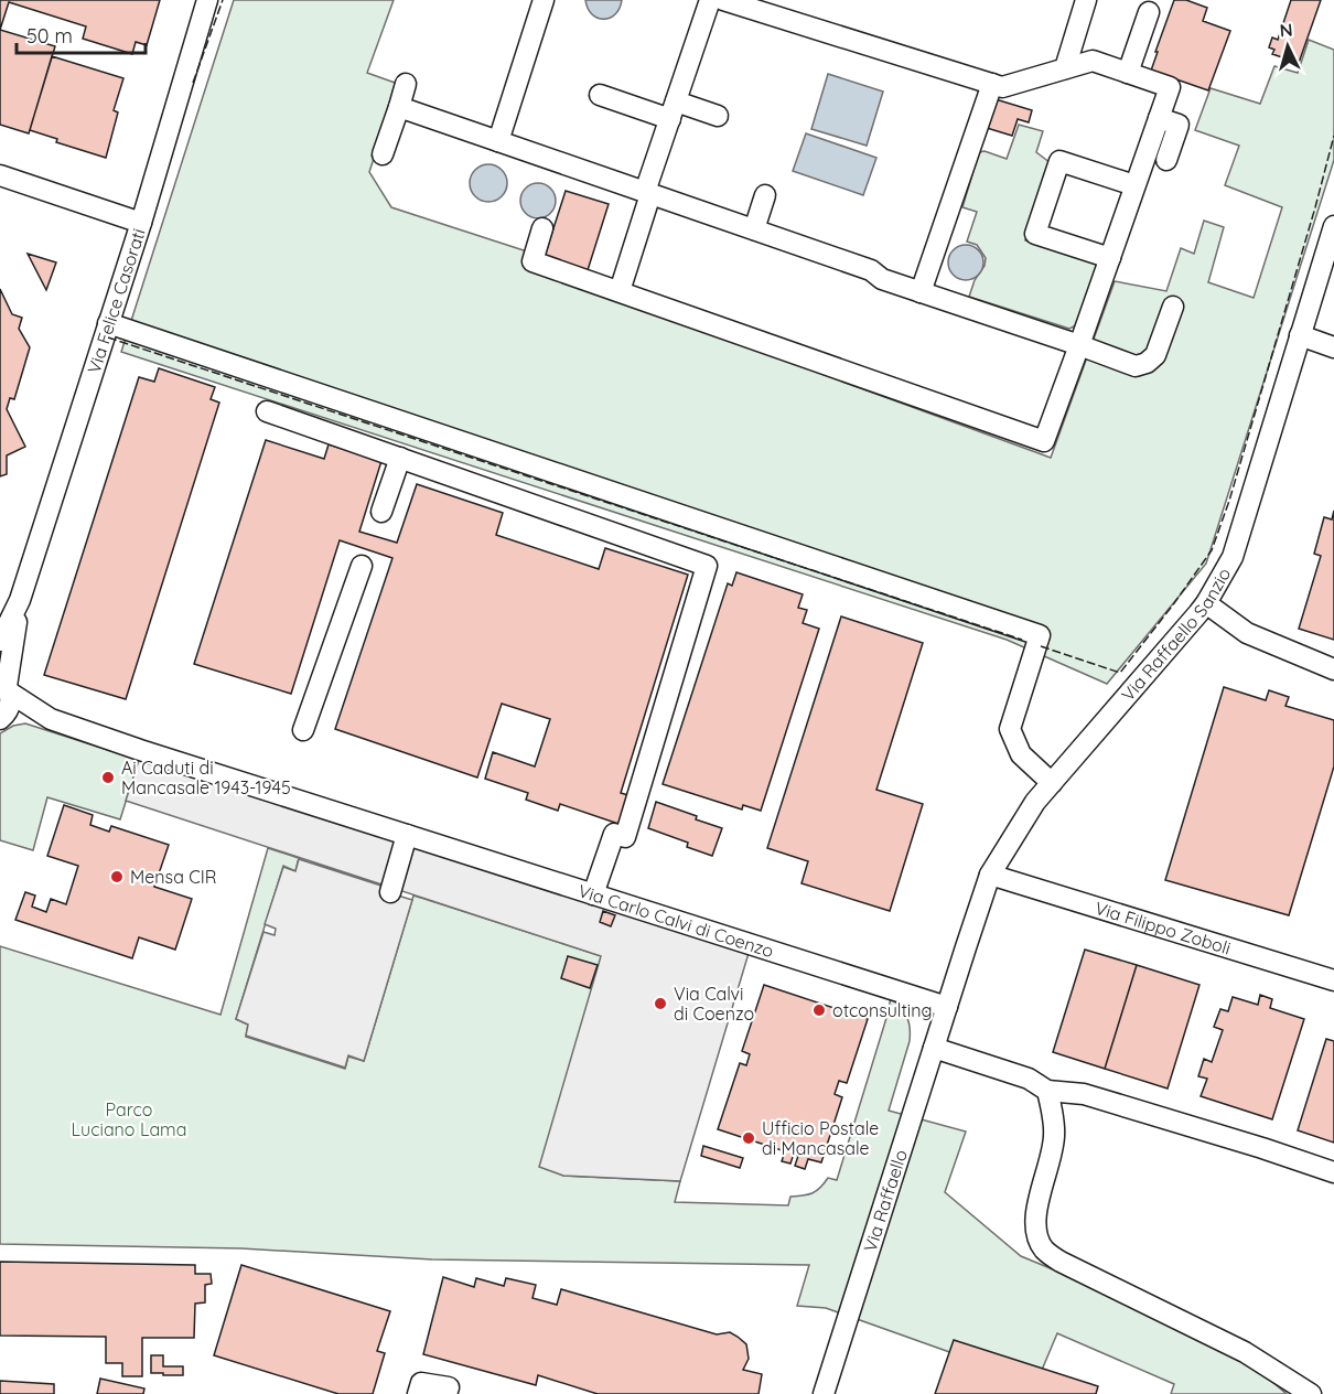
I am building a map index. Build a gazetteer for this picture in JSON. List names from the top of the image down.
{
  "streets": {
    "street": [
      "Via Felice Casorati",
      "Via Raffaello Sanzio",
      "Via Carlo Calvi di Coenzo",
      "Via Filippo Zoboli",
      "Via Raffaello"
    ]
  },
  "crossings": [
    ["Via Felice Casorati", "Via Carlo Calvi di Coenzo"],
    ["Via Raffaello Sanzio", "Via Carlo Calvi di Coenzo"],
    ["Via Raffaello Sanzio", "Via Filippo Zoboli"],
    ["Via Raffaello Sanzio", "Via Raffaello"],
    ["Via Carlo Calvi di Coenzo", "Via Raffaello"]
  ],
  "parks": ["Parco Luciano Lama"],
  "places": [
    "Ai Caduti di Mancasale 1943-1945",
    "Mensa CIR",
    "Via Calvi di Coenzo",
    "otconsulting",
    "Ufficio Postale di Mancasale"
  ],
  "scale_bar": "50 m",
  "north": "top"
}
